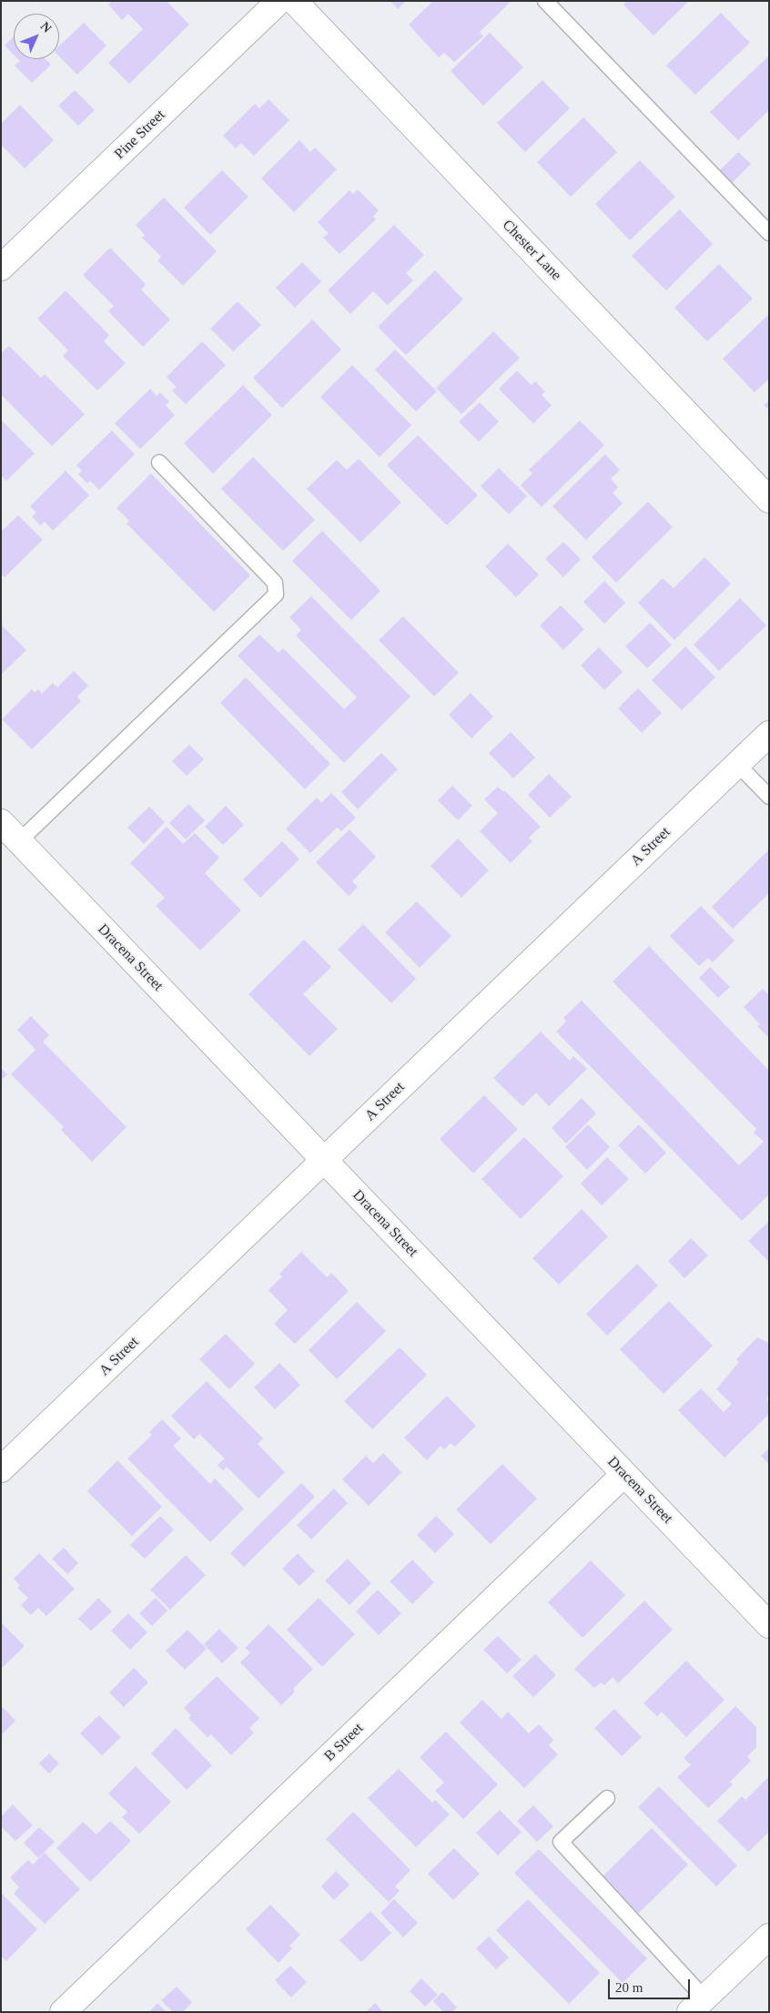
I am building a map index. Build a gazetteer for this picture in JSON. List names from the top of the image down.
{
  "streets": {
    "street": [
      "Pine Street",
      "Chester Lane",
      "A Street",
      "Dracena Street",
      "B Street"
    ]
  },
  "crossings": [
    ["A Street", "Dracena Street"],
    ["Dracena Street", "B Street"]
  ],
  "scale_bar": "20 m",
  "north": "top right"
}
